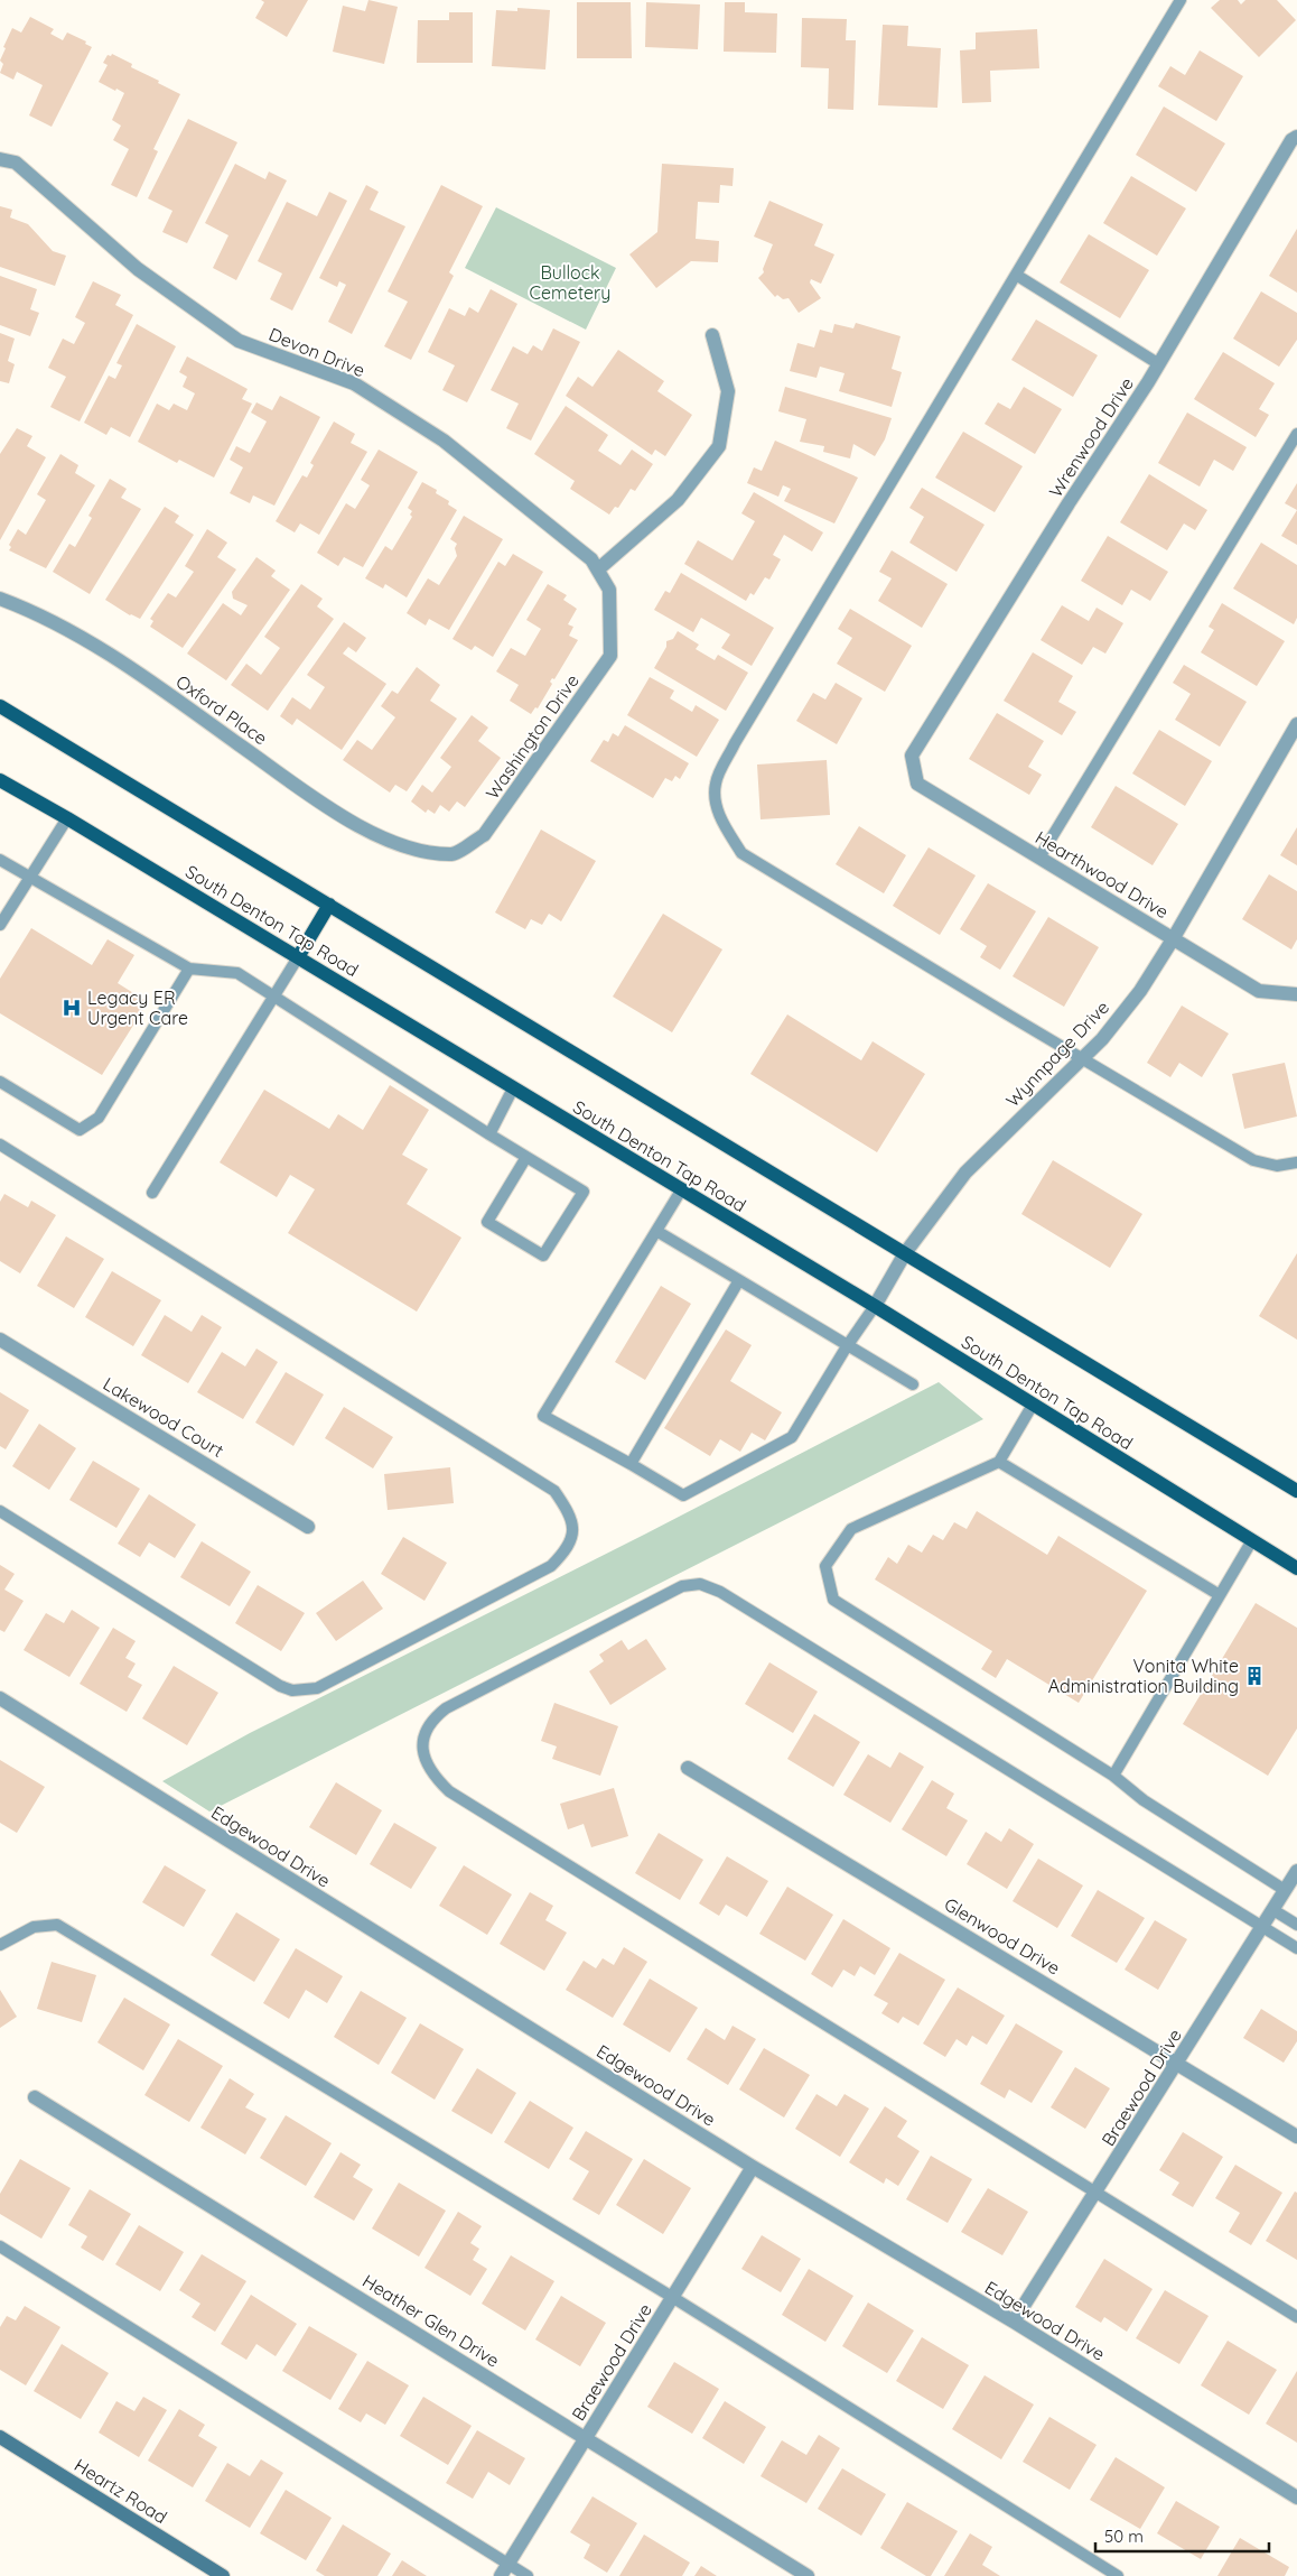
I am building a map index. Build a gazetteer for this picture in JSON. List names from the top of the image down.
{
  "streets": {
    "main road": ["South Denton Tap Road"],
    "street": [
      "Devon Drive",
      "Wrenwood Drive",
      "Oxford Place",
      "Washington Drive",
      "Hearthwood Drive",
      "Wynnpage Drive",
      "Lakewood Court",
      "Edgewood Drive",
      "Glenwood Drive",
      "Braewood Drive",
      "Heather Glen Drive",
      "Heartz Road"
    ]
  },
  "crossings": [
    ["Devon Drive", "Washington Drive"],
    ["Wrenwood Drive", "Hearthwood Drive"],
    ["Oxford Place", "Washington Drive"],
    ["Hearthwood Drive", "Wynnpage Drive"],
    ["South Denton Tap Road", "Wynnpage Drive"],
    ["Edgewood Drive", "Braewood Drive"],
    ["Glenwood Drive", "Braewood Drive"],
    ["Braewood Drive", "Heather Glen Drive"]
  ],
  "parks": ["Bullock Cemetery"],
  "places": {
    "hospital": ["Legacy ER Urgent Care"],
    "building": ["Vonita White Administration Building"]
  },
  "scale_bar": "50 m"
}
